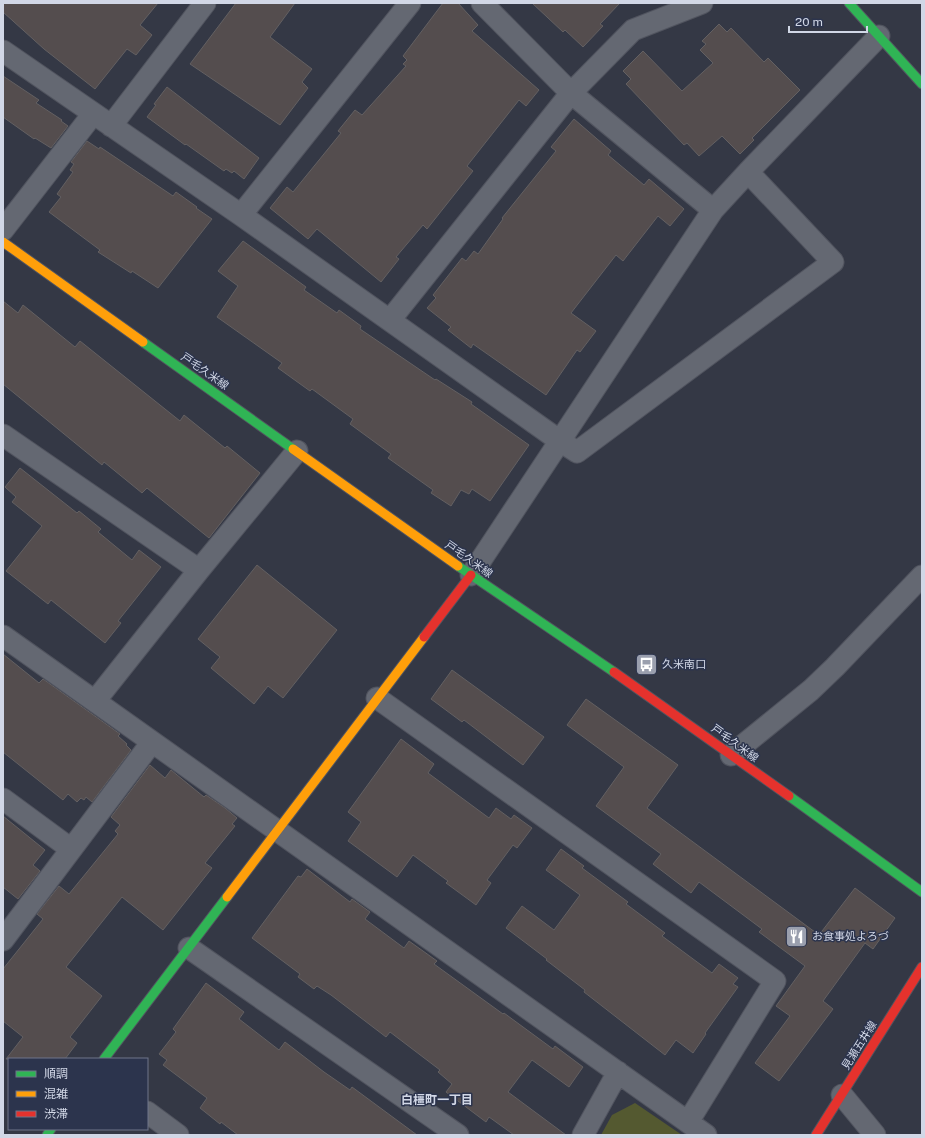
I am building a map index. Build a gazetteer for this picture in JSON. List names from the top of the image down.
{
  "streets": {
    "main road": ["戸毛久米線", "見瀬五井線"]
  },
  "districts": ["白橿町一丁目"],
  "places": {
    "bus stop": ["久米南口"],
    "restaurant": ["お食事処よろづ"]
  },
  "legend": ["順調", "混雑", "渋滞"],
  "scale_bar": "20 m"
}
